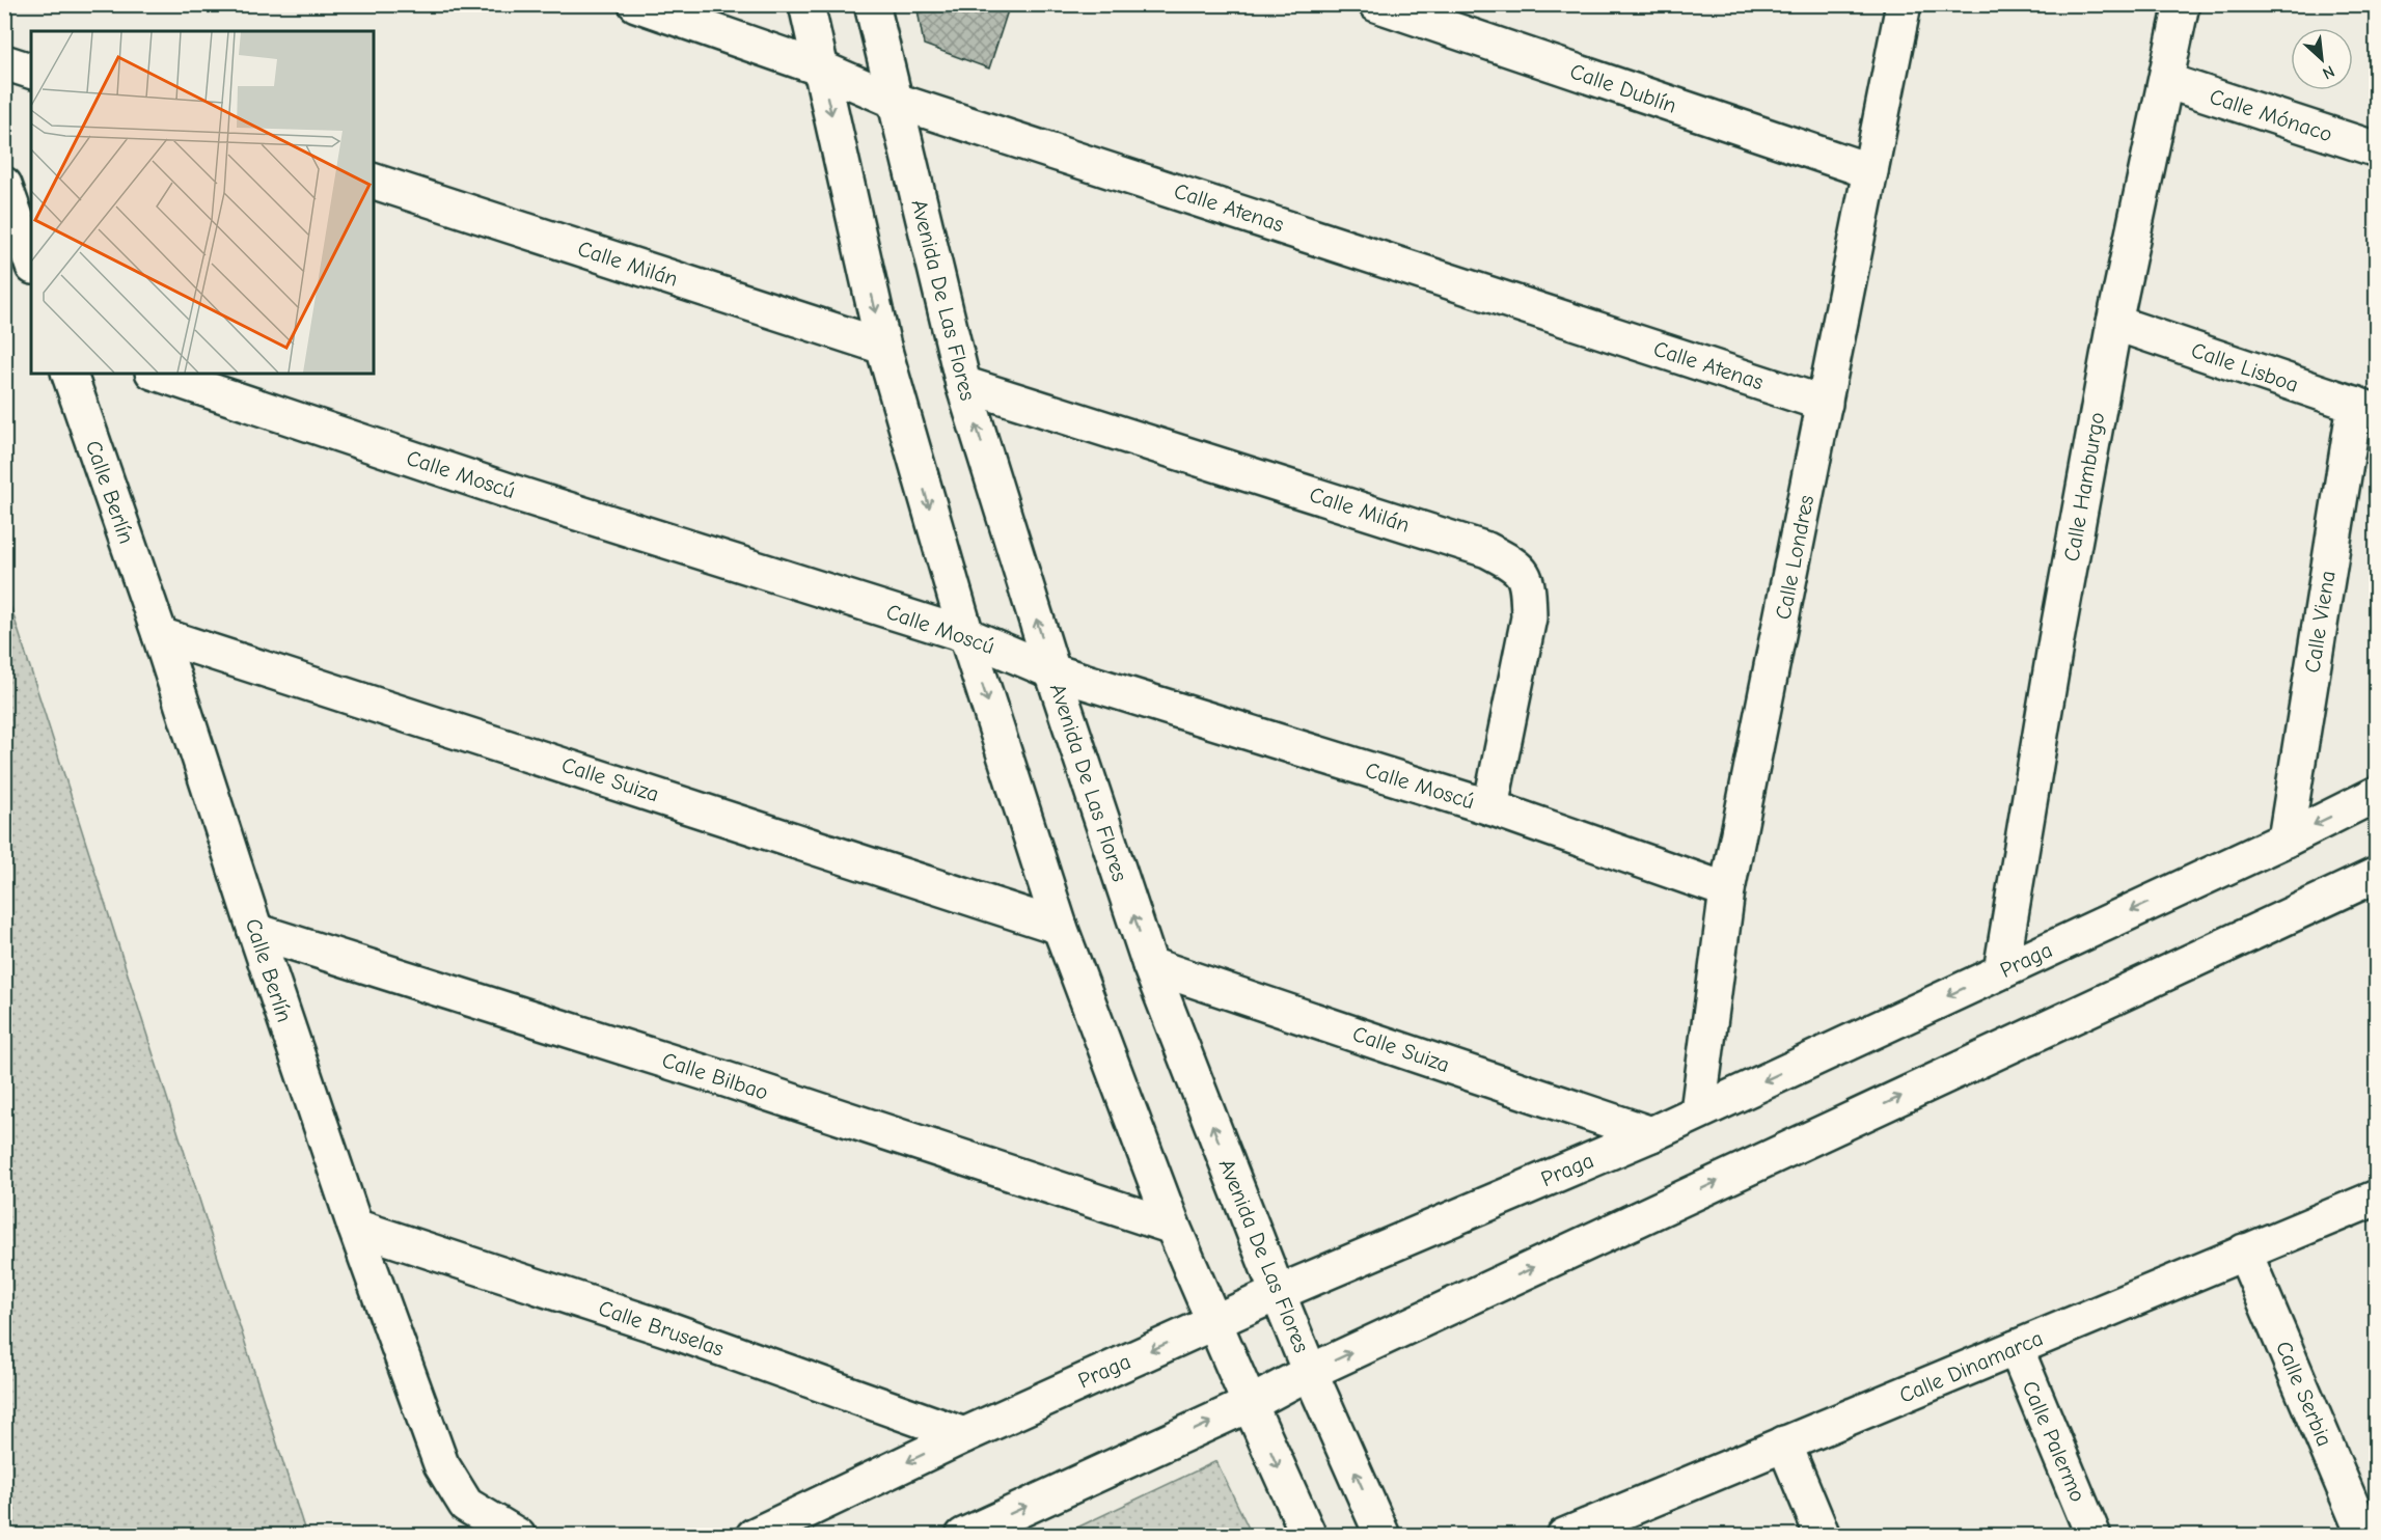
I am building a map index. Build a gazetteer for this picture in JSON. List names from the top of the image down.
{
  "streets": {
    "street": [
      "Calle Dublín",
      "Calle Mónaco",
      "Calle Atenas",
      "Calle Milán",
      "Avenida De Las Flores",
      "Calle Lisboa",
      "Calle Moscú",
      "Calle Hamburgo",
      "Calle Berlín",
      "Calle Londres",
      "Calle Viena",
      "Calle Suiza",
      "Praga",
      "Calle Bilbao",
      "Calle Bruselas",
      "Calle Dinamarca",
      "Calle Serbia",
      "Calle Palermo"
    ]
  },
  "crossings": [
    ["Calle Dublín", "Calle Londres"],
    ["Calle Mónaco", "Calle Hamburgo"],
    ["Calle Atenas", "Avenida De Las Flores"],
    ["Calle Atenas", "Calle Londres"],
    ["Calle Milán", "Avenida De Las Flores"],
    ["Calle Milán", "Calle Moscú"],
    ["Avenida De Las Flores", "Calle Moscú"],
    ["Avenida De Las Flores", "Calle Suiza"],
    ["Avenida De Las Flores", "Praga"],
    ["Calle Lisboa", "Calle Hamburgo"],
    ["Calle Lisboa", "Calle Viena"],
    ["Calle Moscú", "Calle Londres"],
    ["Calle Hamburgo", "Praga"],
    ["Calle Berlín", "Calle Suiza"],
    ["Calle Berlín", "Calle Bilbao"],
    ["Calle Berlín", "Calle Bruselas"],
    ["Calle Londres", "Praga"],
    ["Calle Viena", "Praga"],
    ["Calle Suiza", "Praga"],
    ["Praga", "Calle Bruselas"],
    ["Calle Dinamarca", "Calle Serbia"],
    ["Calle Dinamarca", "Calle Palermo"]
  ],
  "north": "bottom right"
}
